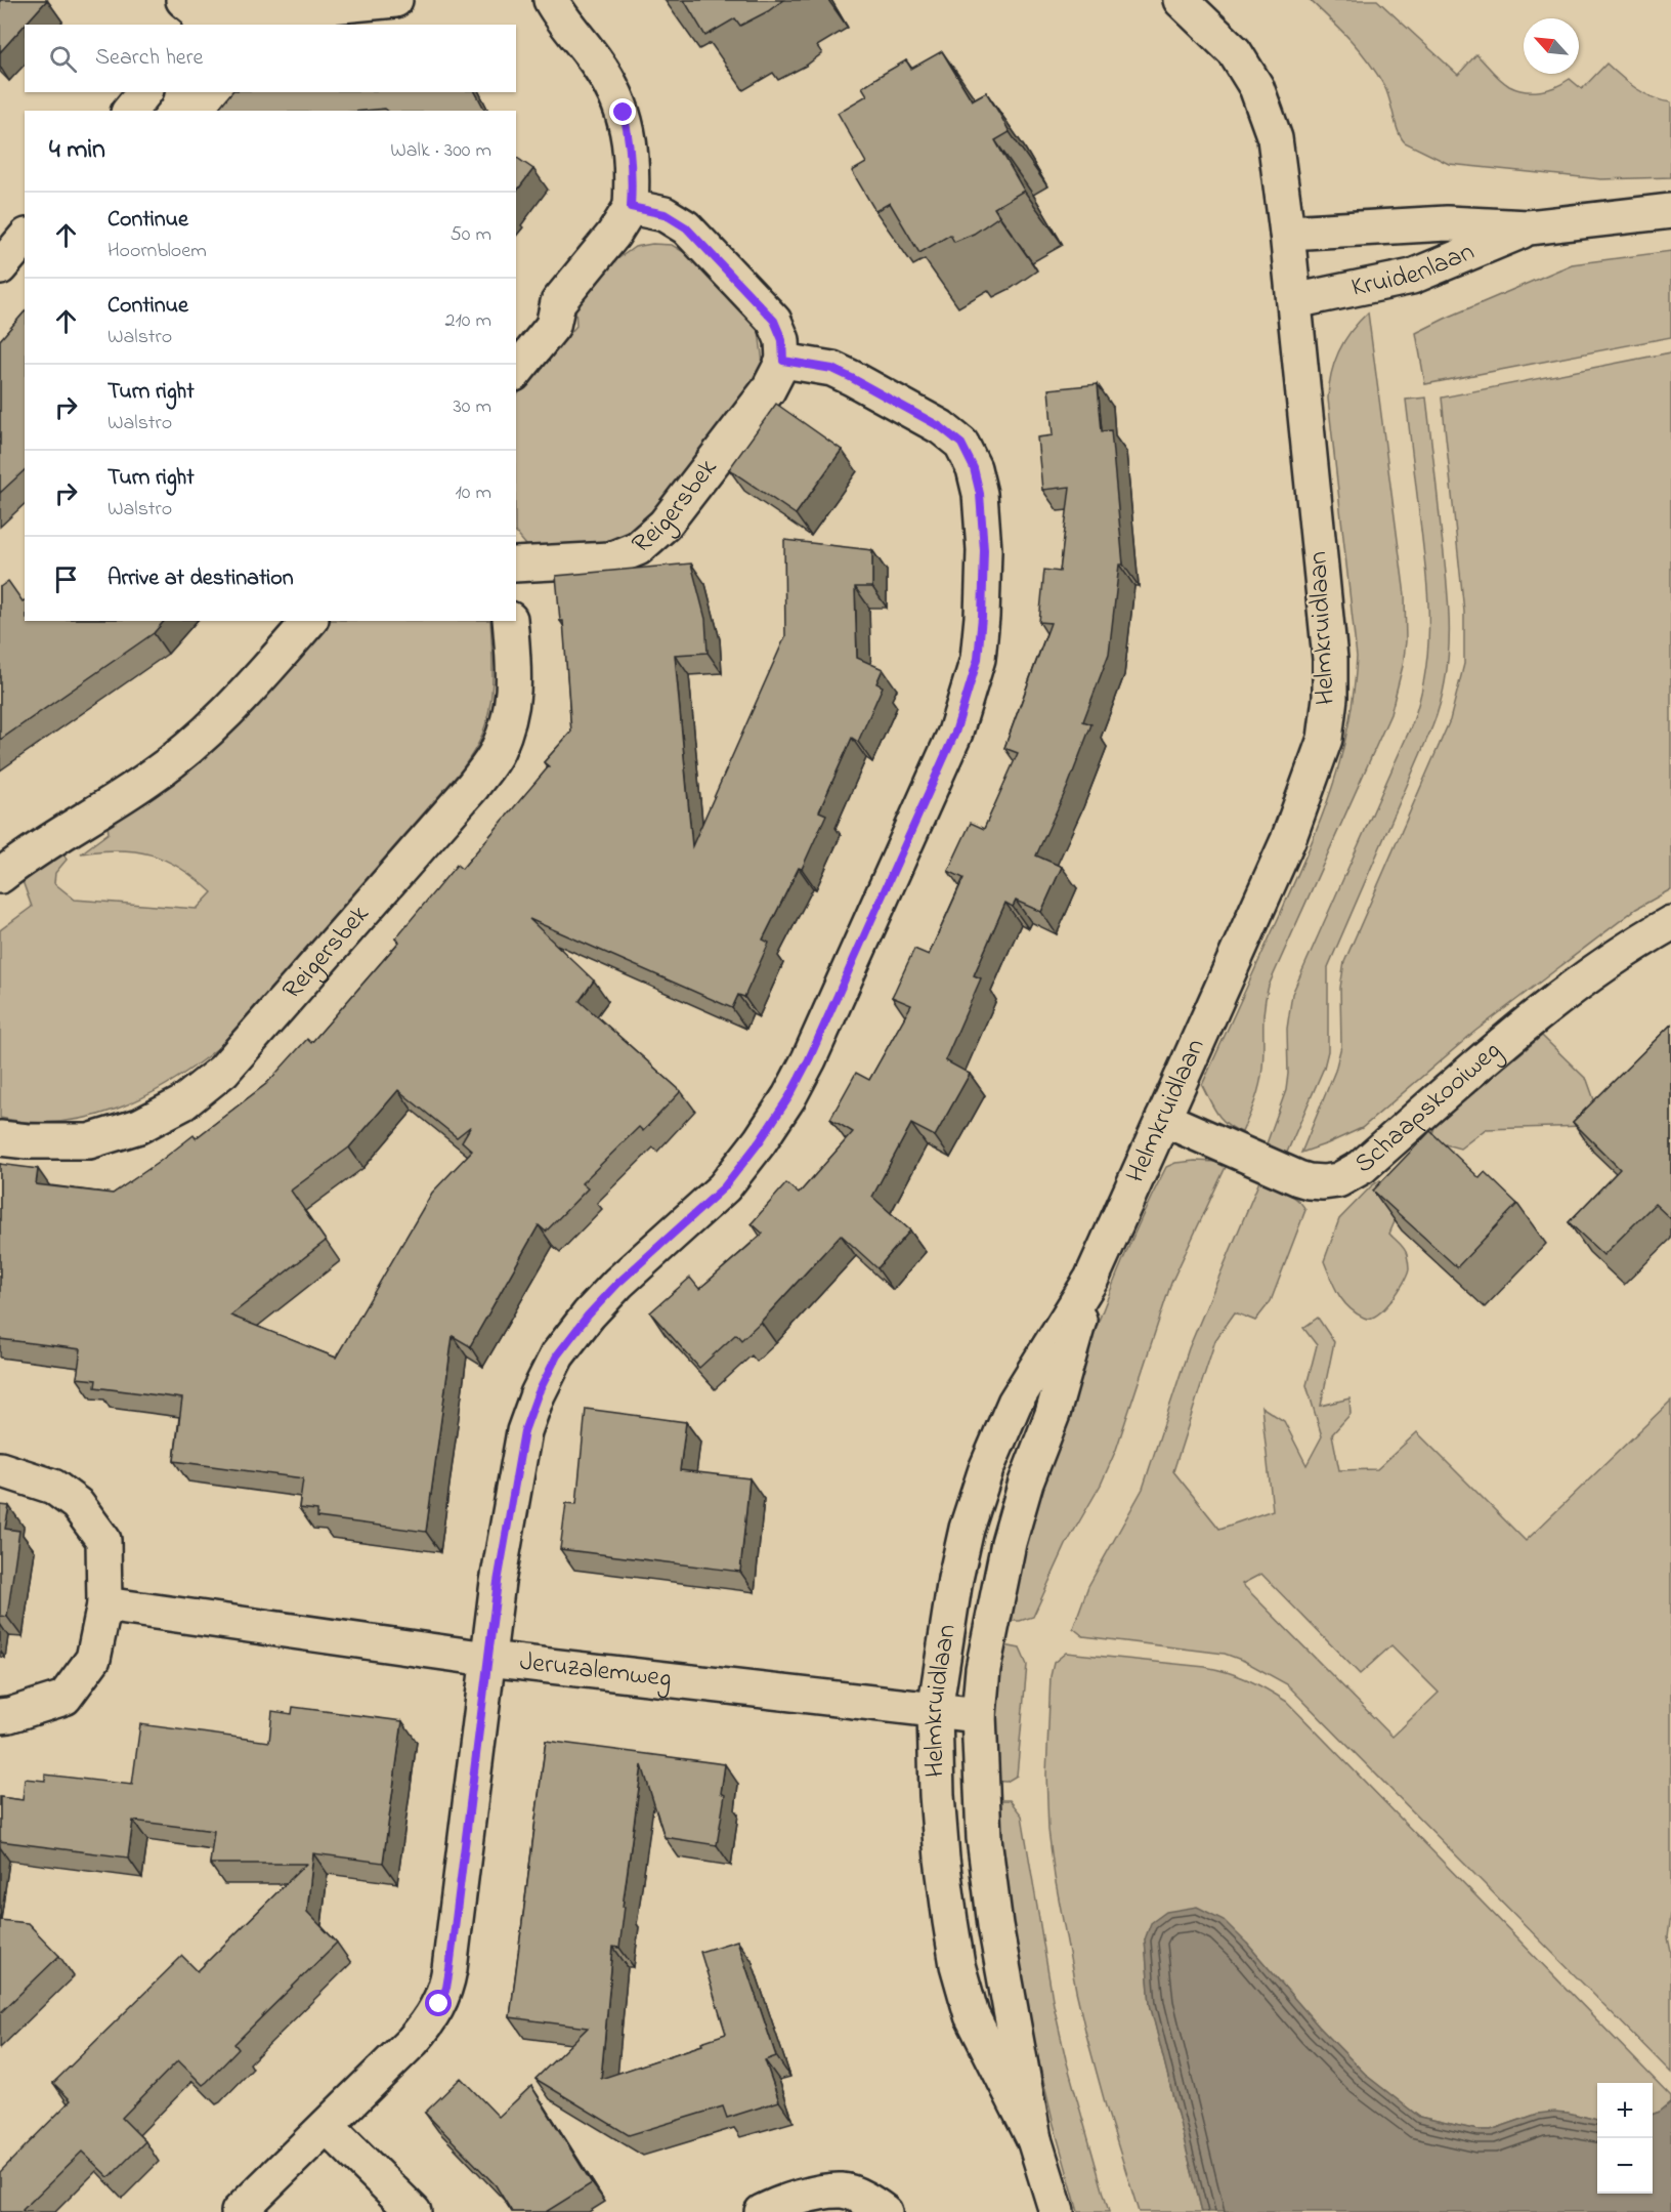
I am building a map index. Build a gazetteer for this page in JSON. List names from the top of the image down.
{
  "streets": {
    "street": [
      "Kruidenlaan",
      "Reigersbek",
      "Helmkruidlaan",
      "Schaapskooiweg",
      "Jeruzalemweg"
    ]
  },
  "crossings": [
    ["Kruidenlaan", "Helmkruidlaan"],
    ["Helmkruidlaan", "Schaapskooiweg"],
    ["Helmkruidlaan", "Jeruzalemweg"]
  ],
  "north": "top left",
  "page": {
    "search": "Search here",
    "heading": ["4 min", "Walk · 300 m"],
    "list": [
      ["Continue", "Hoornbloem", "50 m"],
      ["Continue", "Walstro", "210 m"],
      ["Turn right", "Walstro", "30 m"],
      ["Turn right", "Walstro", "10 m"],
      "Arrive at destination"
    ],
    "map_buttons": ["+", "−"]
  }
}
